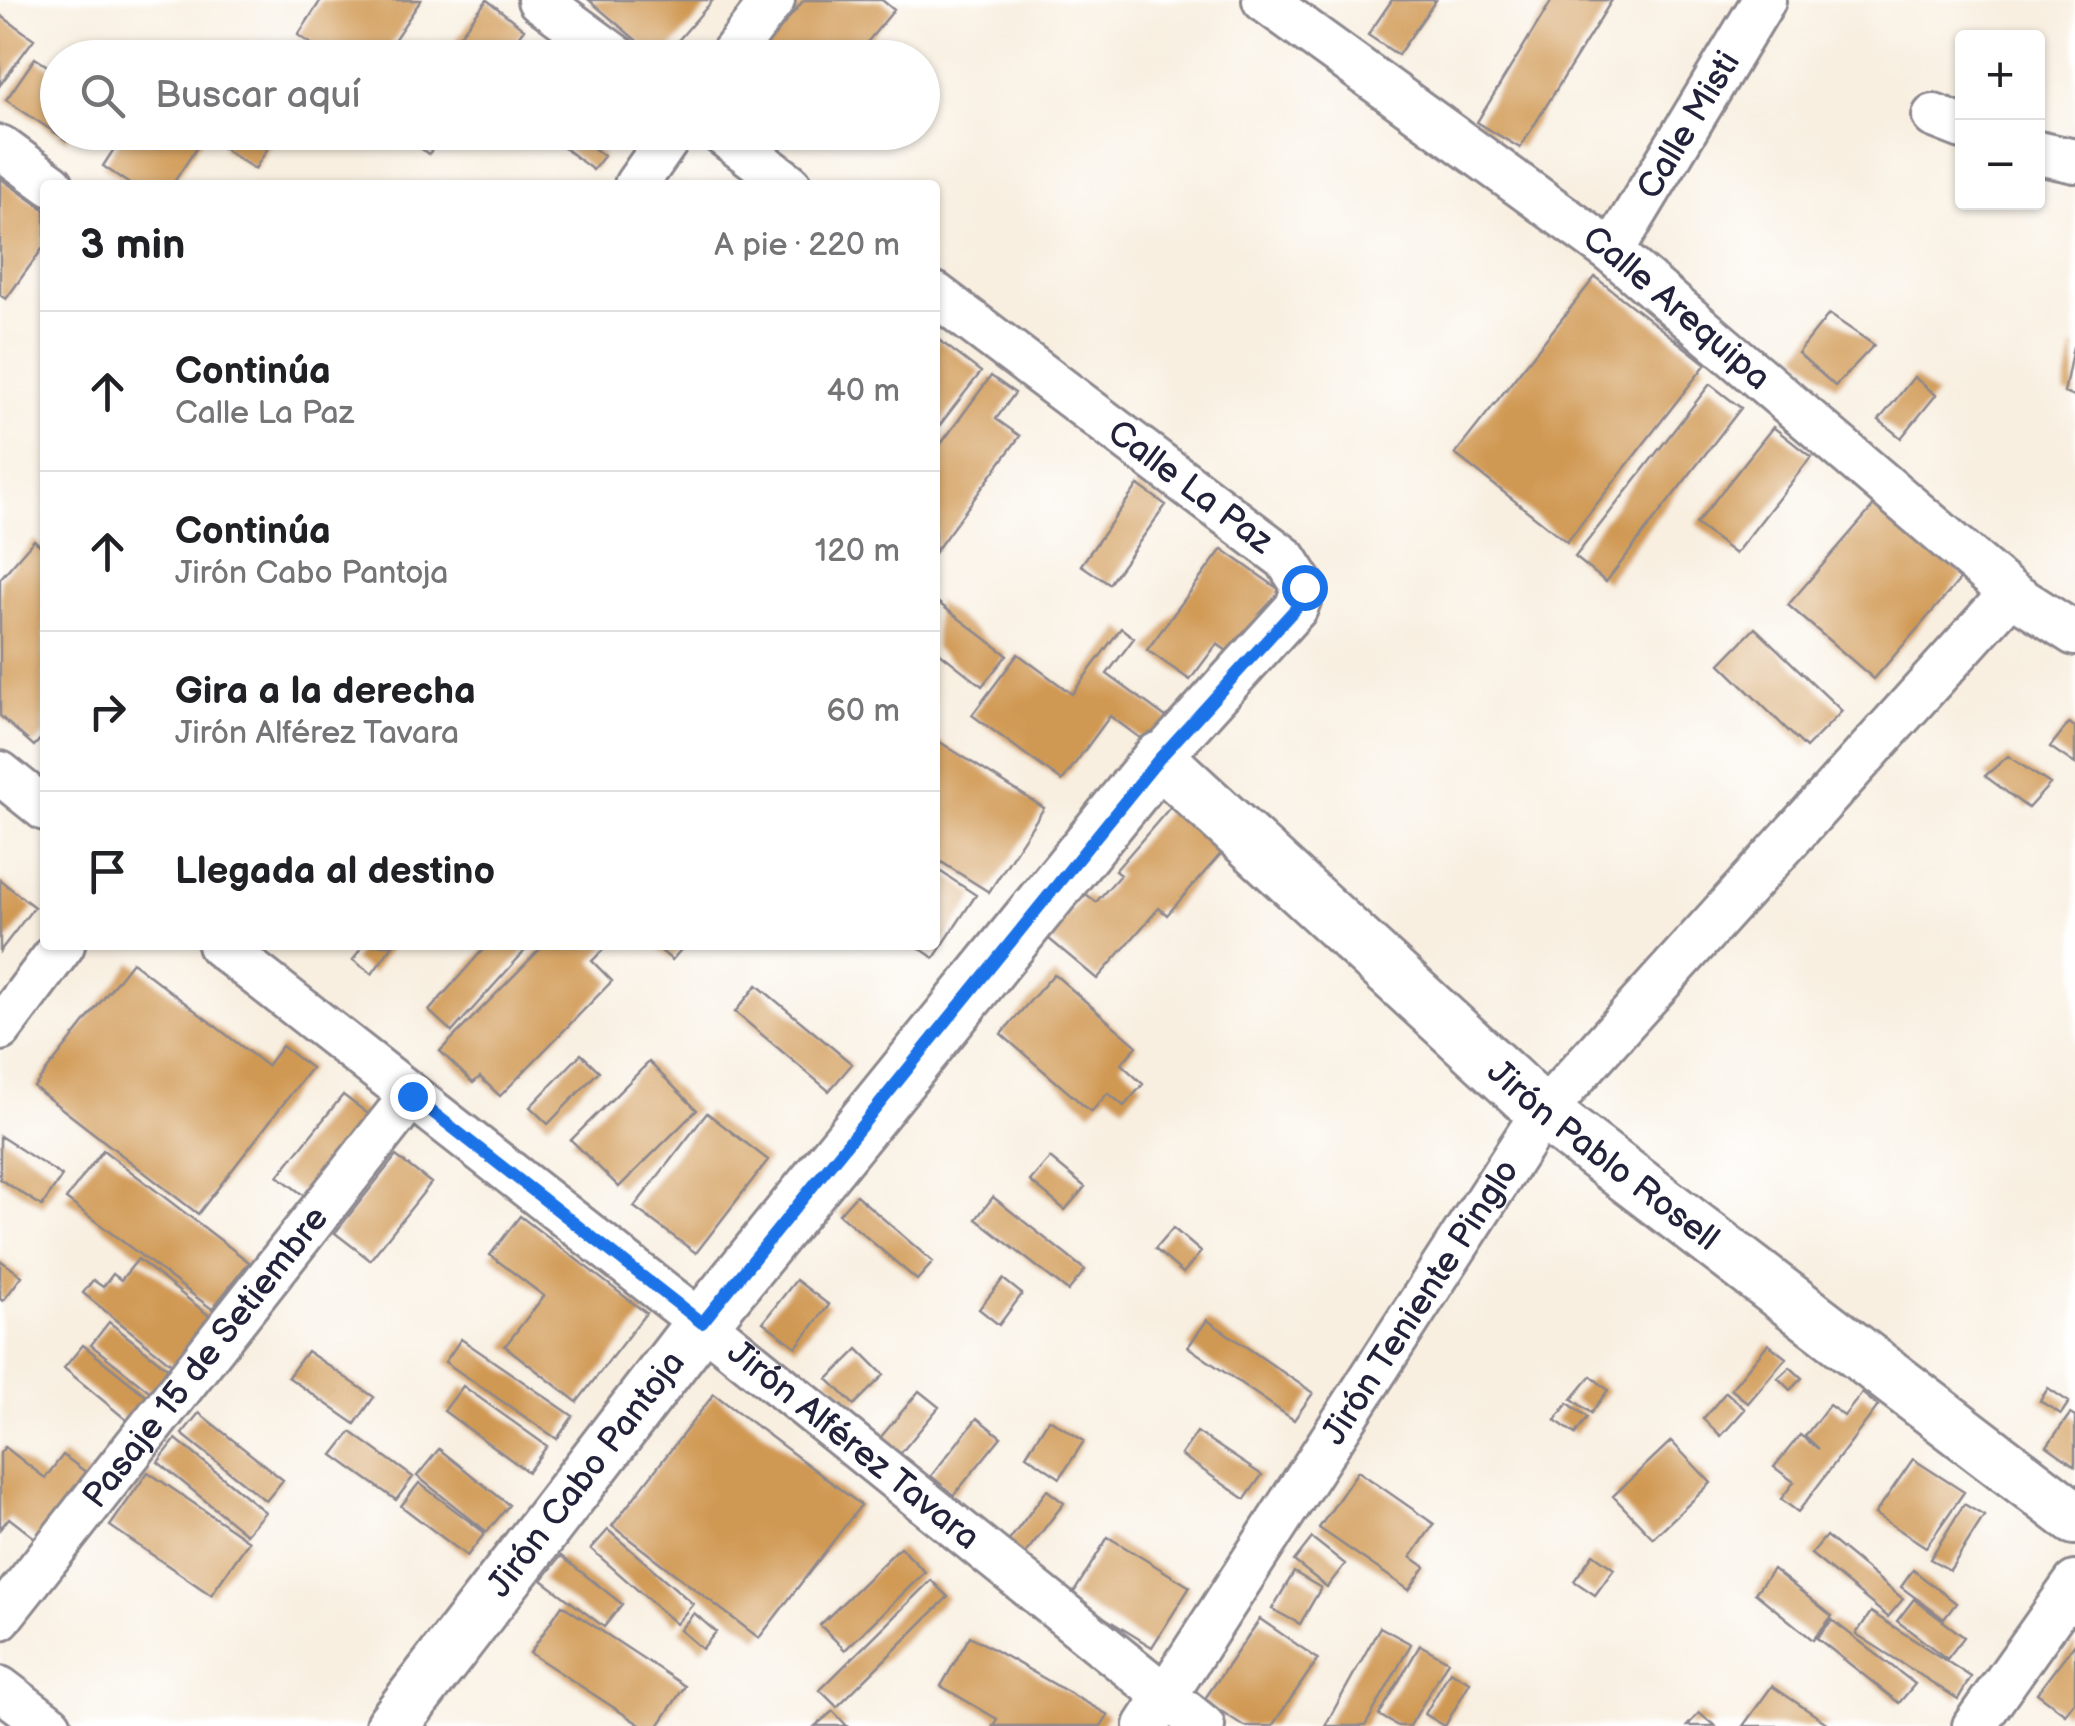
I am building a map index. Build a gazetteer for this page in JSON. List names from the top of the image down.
{
  "streets": {
    "street": [
      "Calle Misti",
      "Calle Arequipa",
      "Calle La Paz",
      "Jirón Pablo Rosell",
      "Jirón Teniente Pinglo",
      "Pasaje 15 de Setiembre",
      "Jirón Alférez Tavara",
      "Jirón Cabo Pantoja"
    ]
  },
  "crossings": [
    ["Calle Misti", "Calle Arequipa"],
    ["Calle Arequipa", "Jirón Teniente Pinglo"],
    ["Calle La Paz", "Jirón Pablo Rosell"],
    ["Calle La Paz", "Jirón Cabo Pantoja"],
    ["Jirón Pablo Rosell", "Jirón Teniente Pinglo"],
    ["Jirón Pablo Rosell", "Jirón Cabo Pantoja"],
    ["Jirón Teniente Pinglo", "Jirón Alférez Tavara"],
    ["Pasaje 15 de Setiembre", "Jirón Alférez Tavara"],
    ["Jirón Alférez Tavara", "Jirón Cabo Pantoja"]
  ],
  "page": {
    "map_buttons": ["+", "−"],
    "search": "Buscar aquí",
    "heading": ["3 min", "A pie · 220 m"],
    "list": [
      ["Continúa", "Calle La Paz", "40 m"],
      ["Continúa", "Jirón Cabo Pantoja", "120 m"],
      ["Gira a la derecha", "Jirón Alférez Tavara", "60 m"],
      "Llegada al destino"
    ]
  }
}
